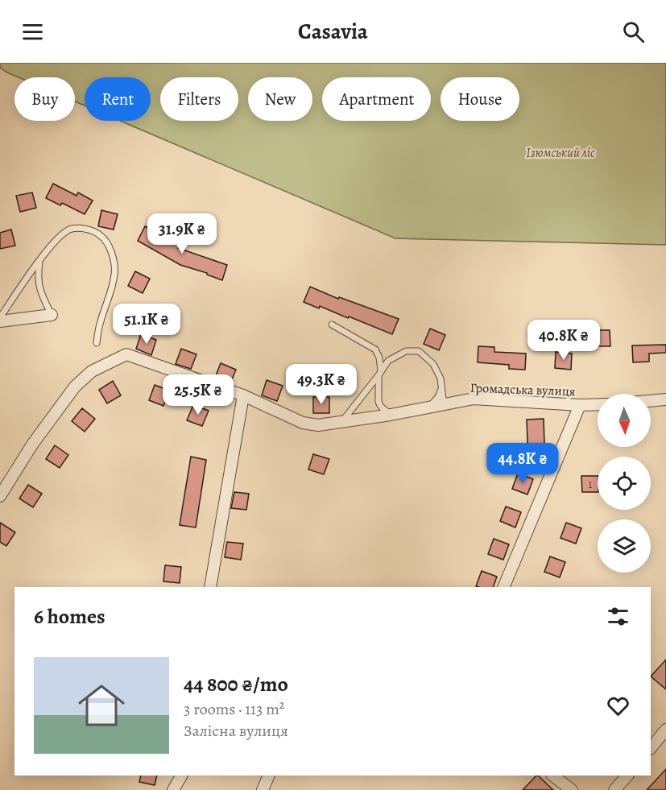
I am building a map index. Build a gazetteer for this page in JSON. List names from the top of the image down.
{
  "streets": {
    "street": ["Громадська вулиця"]
  },
  "parks": ["Ізюмський ліс"],
  "house_numbers": ["1"],
  "north": "bottom",
  "page": {
    "header": "Casavia",
    "chip": [
      "Buy",
      "Rent",
      "Filters",
      "New",
      "Apartment",
      "House"
    ],
    "price": [
      "31.9K ₴",
      "51.1K ₴",
      "40.8K ₴",
      "49.3K ₴",
      "25.5K ₴",
      "44.8K ₴"
    ],
    "heading": "6 homes",
    "list": [
      {
        "name": "44 800 ₴/mo",
        "note": "3 rooms · 113 m² · Залісна вулиця"
      }
    ]
  }
}
